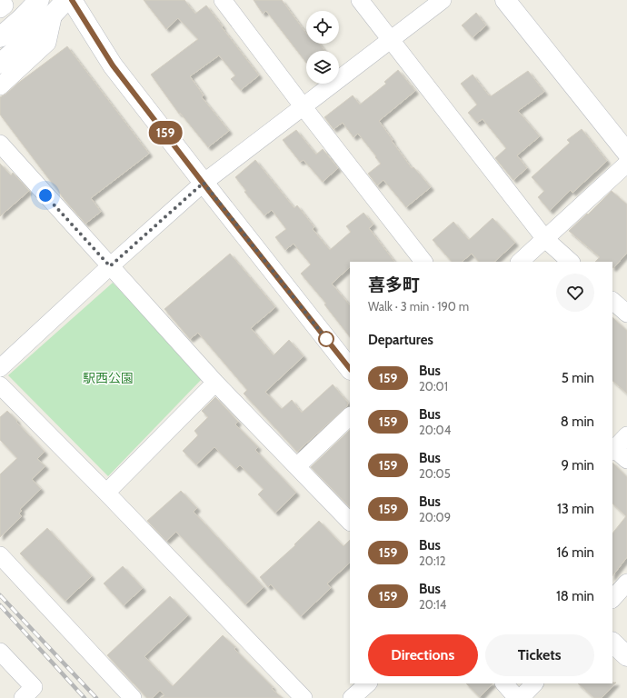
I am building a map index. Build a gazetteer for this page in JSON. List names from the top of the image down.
{
  "parks": ["駅西公園"],
  "lines": ["bus line 159"],
  "page": {
    "on_map": "159",
    "heading": [
      ["喜多町", "Walk · 3 min · 190 m"],
      "Departures"
    ],
    "list": [
      {
        "mark": "159",
        "name": "Bus",
        "note": "20:01",
        "value": "5 min"
      },
      {
        "mark": "159",
        "name": "Bus",
        "note": "20:04",
        "value": "8 min"
      },
      {
        "mark": "159",
        "name": "Bus",
        "note": "20:05",
        "value": "9 min"
      },
      {
        "mark": "159",
        "name": "Bus",
        "note": "20:09",
        "value": "13 min"
      },
      {
        "mark": "159",
        "name": "Bus",
        "note": "20:12",
        "value": "16 min"
      },
      {
        "mark": "159",
        "name": "Bus",
        "note": "20:14",
        "value": "18 min"
      }
    ],
    "buttons": ["Directions", "Tickets"]
  }
}
